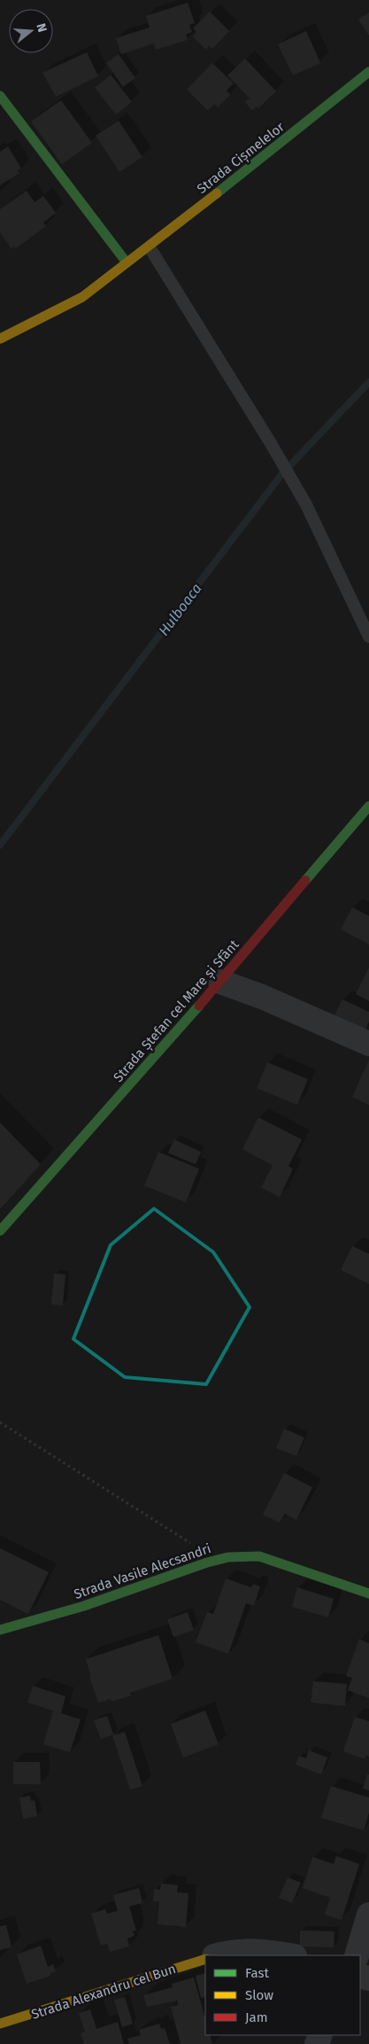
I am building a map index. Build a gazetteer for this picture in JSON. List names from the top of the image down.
{
  "streets": {
    "street": [
      "Strada Cișmelelor",
      "Strada Ștefan cel Mare și Sfânt",
      "Strada Vasile Alecsandri",
      "Strada Alexandru cel Bun"
    ]
  },
  "water": ["Hulboaca"],
  "legend": ["Fast", "Slow", "Jam"],
  "north": "right"
}
